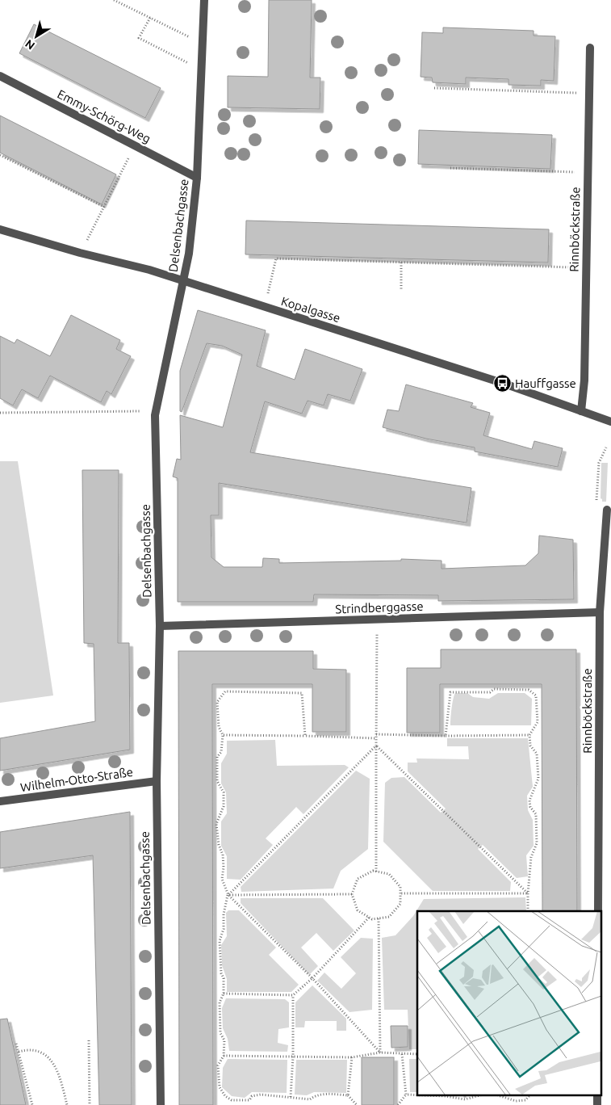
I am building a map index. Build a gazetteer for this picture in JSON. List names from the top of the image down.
{
  "streets": {
    "street": [
      "Emmy-Schörg-Weg",
      "Delsenbachgasse",
      "Rinnböckstraße",
      "Kopalgasse",
      "Strindberggasse",
      "Wilhelm-Otto-Straße"
    ]
  },
  "crossings": [
    ["Emmy-Schörg-Weg", "Delsenbachgasse"],
    ["Delsenbachgasse", "Kopalgasse"],
    ["Delsenbachgasse", "Strindberggasse"],
    ["Delsenbachgasse", "Wilhelm-Otto-Straße"],
    ["Rinnböckstraße", "Kopalgasse"],
    ["Rinnböckstraße", "Strindberggasse"]
  ],
  "places": {
    "bus stop": ["Hauffgasse"]
  },
  "north": "bottom left"
}
